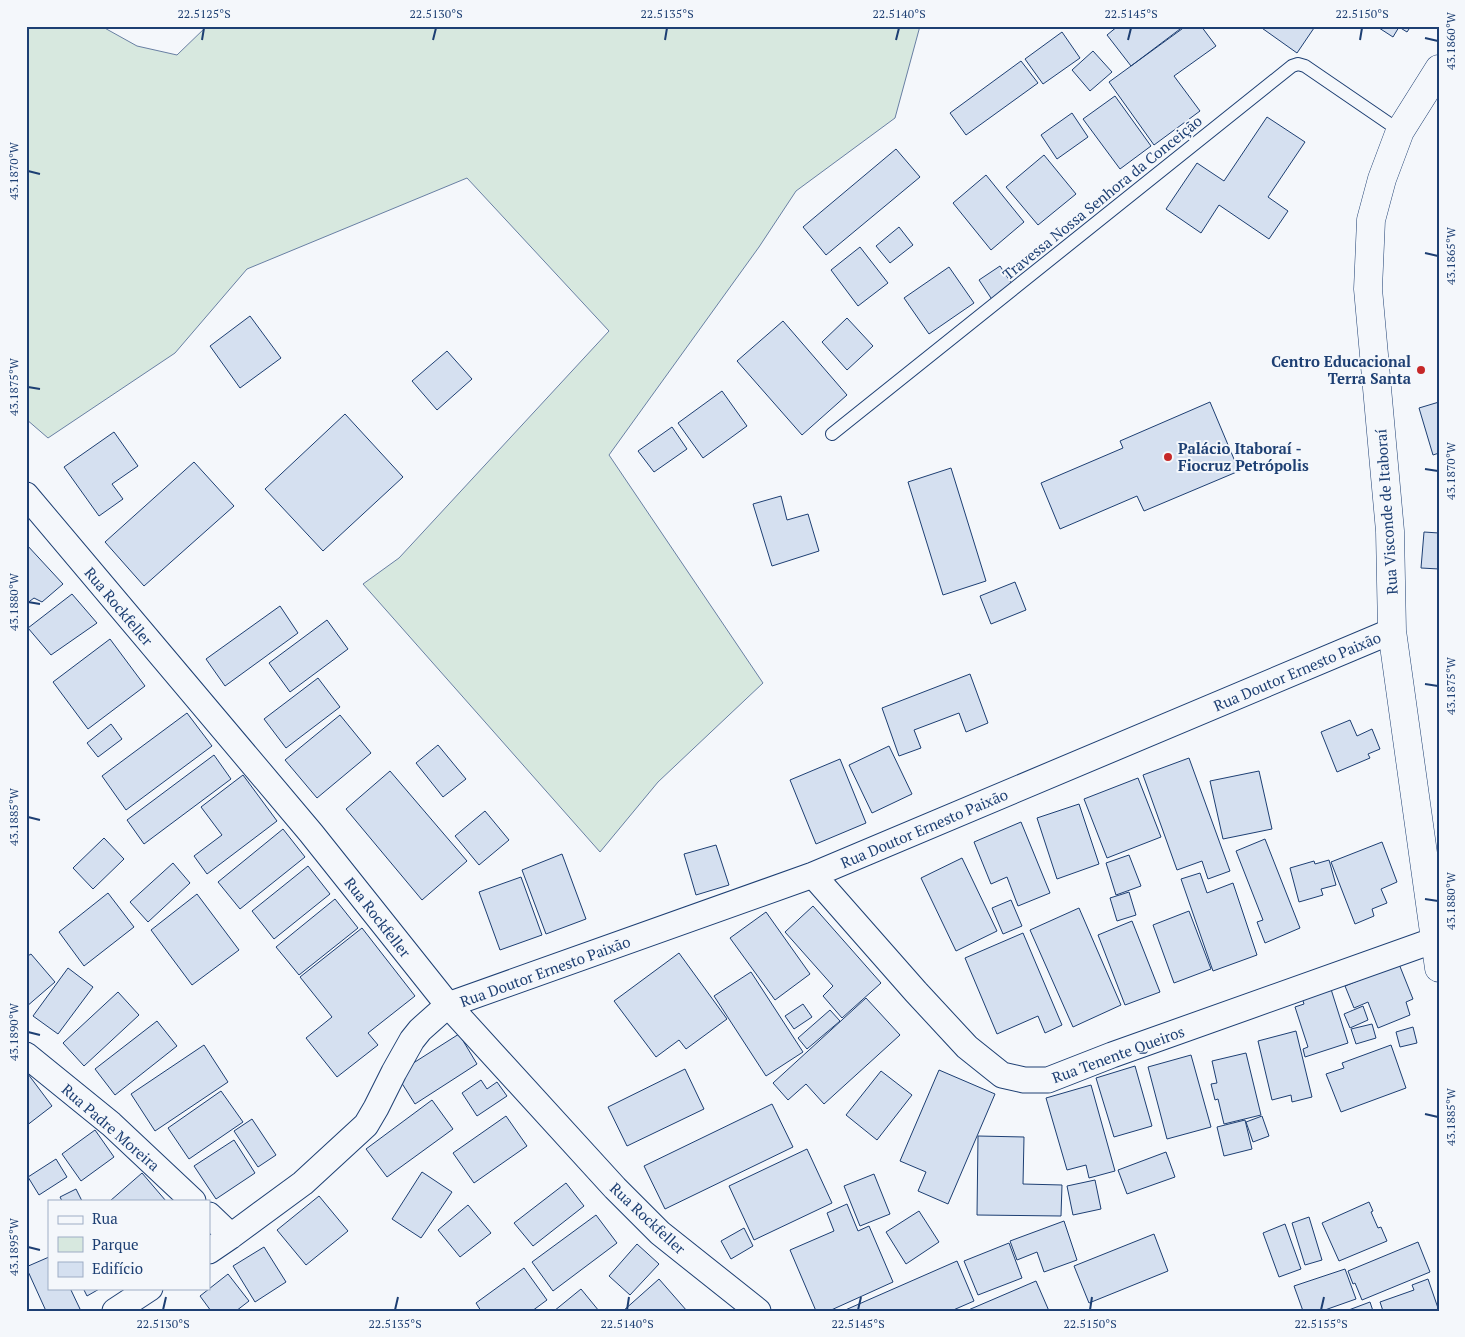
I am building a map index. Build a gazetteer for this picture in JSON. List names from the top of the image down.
{
  "streets": {
    "street": [
      "Rua Visconde de Itaboraí",
      "Rua Rockfeller",
      "Rua Doutor Ernesto Paixão",
      "Rua Tenente Queiros",
      "Rua Padre Moreira"
    ],
    "lane": ["Travessa Nossa Senhora da Conceição"]
  },
  "crossings": [
    ["Travessa Nossa Senhora da Conceição", "Rua Visconde de Itaboraí"],
    ["Rua Visconde de Itaboraí", "Rua Doutor Ernesto Paixão"],
    ["Rua Visconde de Itaboraí", "Rua Tenente Queiros"],
    ["Rua Rockfeller", "Rua Doutor Ernesto Paixão"],
    ["Rua Doutor Ernesto Paixão", "Rua Tenente Queiros"]
  ],
  "places": ["Centro Educacional Terra Santa", "Palácio Itaboraí - Fiocruz Petrópolis"],
  "legend": ["Rua", "Parque", "Edifício"],
  "coordinates": [
    "22.5125°S",
    "22.5130°S",
    "22.5135°S",
    "22.5140°S",
    "22.5145°S",
    "22.5150°S",
    "43.1860°W",
    "43.1870°W",
    "43.1865°W",
    "43.1875°W",
    "43.1880°W",
    "43.1885°W",
    "43.1890°W",
    "43.1895°W",
    "22.5155°S"
  ]
}
